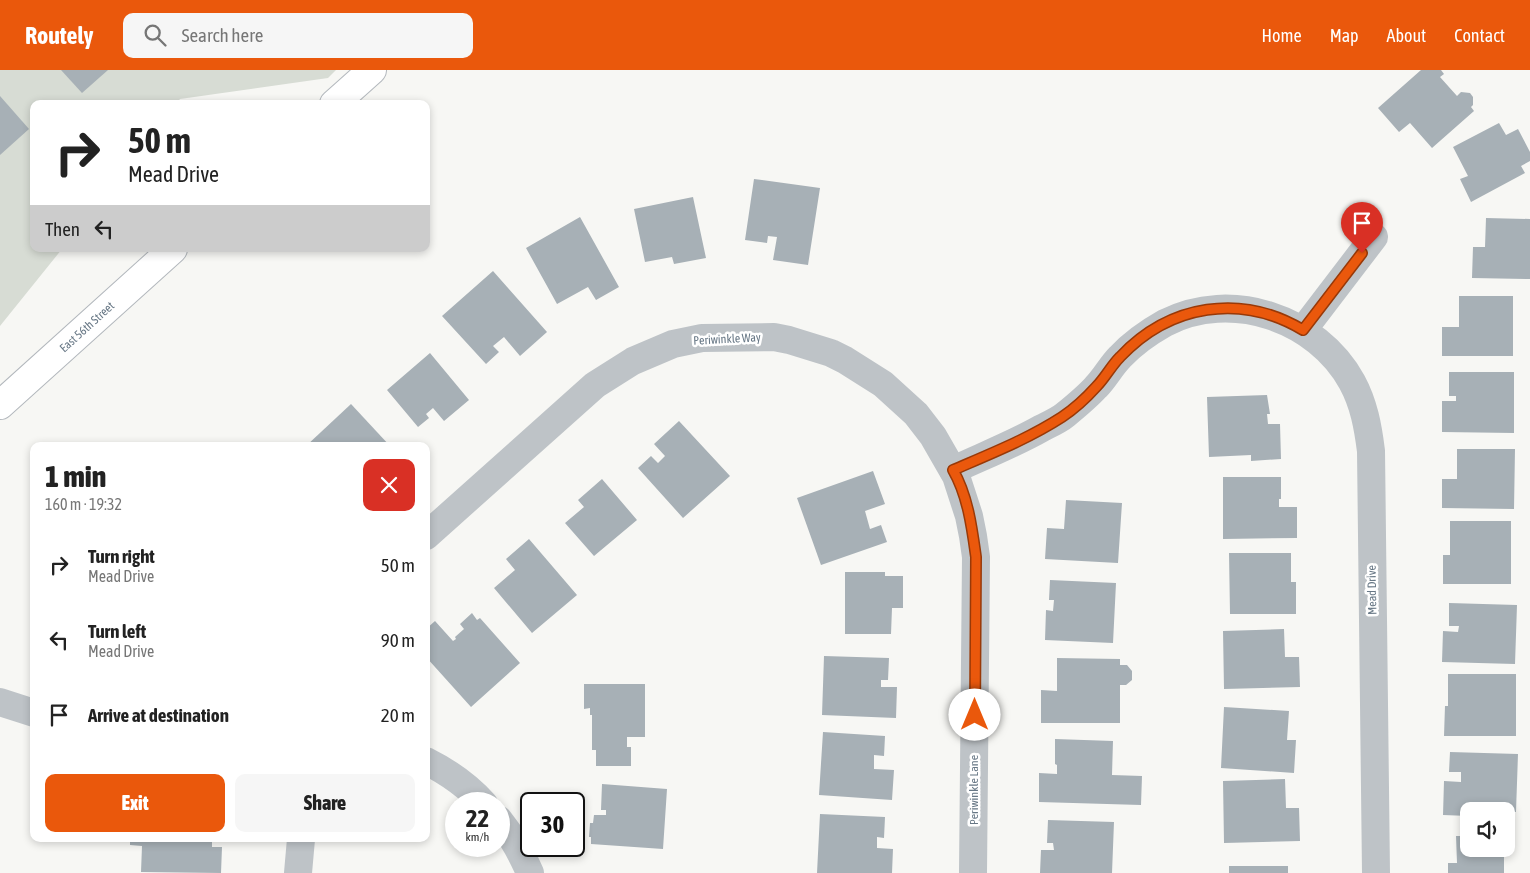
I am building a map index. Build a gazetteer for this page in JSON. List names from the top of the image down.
{
  "streets": {
    "street": [
      "East 56th Street",
      "Periwinkle Way",
      "Mead Drive",
      "Periwinkle Lane"
    ]
  },
  "crossings": [
    ["Periwinkle Way", "Mead Drive"],
    ["Periwinkle Way", "Periwinkle Lane"],
    ["Mead Drive", "Periwinkle Lane"]
  ],
  "page": {
    "header": "Routely",
    "search": "Search here",
    "nav": [
      "Home",
      "Map",
      "About",
      "Contact"
    ],
    "turn": ["50 m", "Mead Drive"],
    "then": "Then",
    "heading": ["1 min", "160 m · 19:32"],
    "list": [
      {
        "name": "Turn right",
        "note": "Mead Drive",
        "value": "50 m"
      },
      {
        "name": "Turn left",
        "note": "Mead Drive",
        "value": "90 m"
      },
      {
        "name": "Arrive at destination",
        "value": "20 m"
      }
    ],
    "buttons": ["Exit", "Share"],
    "speed": "22 km/h",
    "limit": "30"
  }
}
